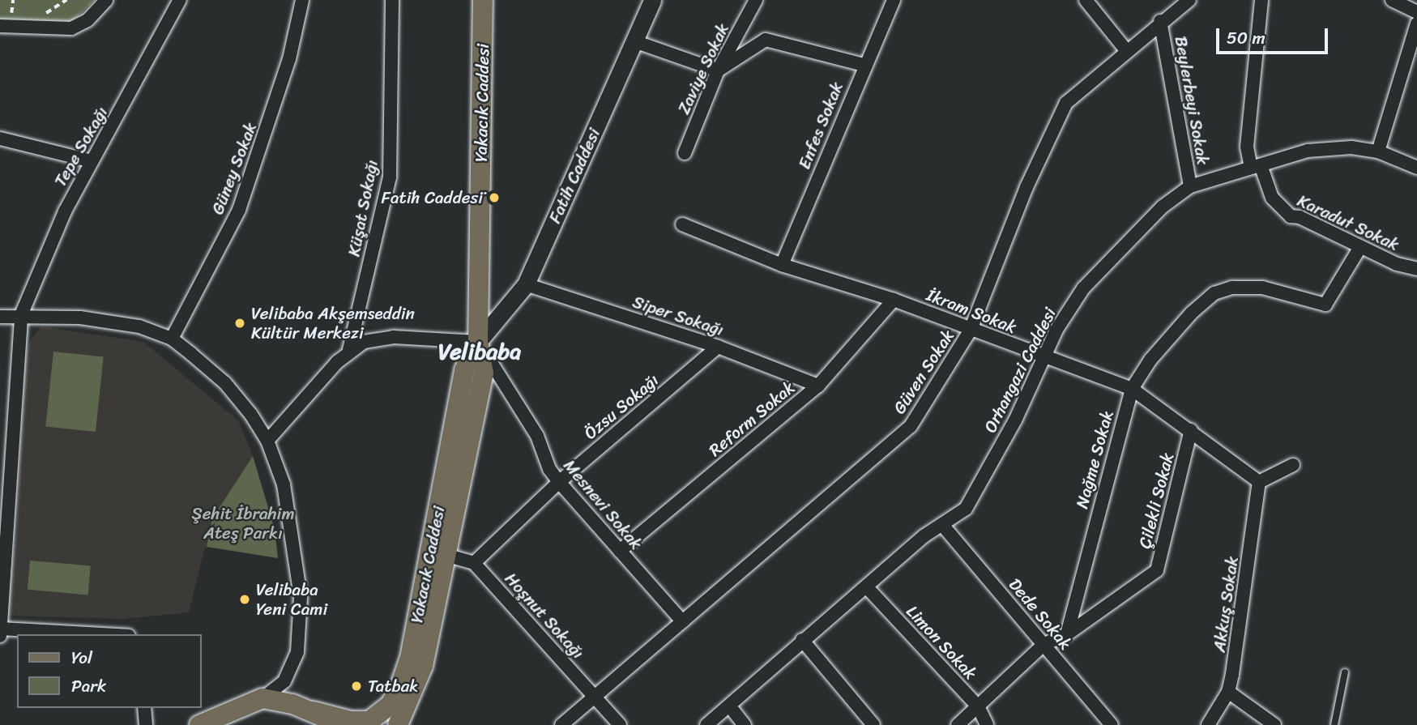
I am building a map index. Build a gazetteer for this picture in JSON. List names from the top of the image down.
{
  "streets": {
    "main road": ["Yakacık Caddesi"],
    "street": [
      "Zaviye Sokak",
      "Beylerbeyi Sokak",
      "Enfes Sokak",
      "Tepe Sokağı",
      "Güney Sokak",
      "Fatih Caddesi",
      "Küşat Sokağı",
      "Karadut Sokak",
      "İkram Sokak",
      "Siper Sokağı",
      "Orhangazi Caddesi",
      "Güven Sokak",
      "Özsu Sokağı",
      "Reform Sokak",
      "Nağme Sokak",
      "Çilekli Sokak",
      "Mesnevi Sokak",
      "Akkuş Sokak",
      "Dede Sokak",
      "Hoşnut Sokağı",
      "Limon Sokak"
    ]
  },
  "crossings": [
    ["Beylerbeyi Sokak", "Orhangazi Caddesi"],
    ["Beylerbeyi Sokak", "Güven Sokak"],
    ["Yakacık Caddesi", "Fatih Caddesi"],
    ["Yakacık Caddesi", "Mesnevi Sokak"],
    ["Enfes Sokak", "İkram Sokak"],
    ["Fatih Caddesi", "Siper Sokağı"],
    ["Fatih Caddesi", "Mesnevi Sokak"],
    ["Karadut Sokak", "Orhangazi Caddesi"],
    ["Karadut Sokak", "Nağme Sokak"],
    ["İkram Sokak", "Orhangazi Caddesi"],
    ["İkram Sokak", "Güven Sokak"],
    ["İkram Sokak", "Reform Sokak"],
    ["İkram Sokak", "Nağme Sokak"],
    ["İkram Sokak", "Çilekli Sokak"],
    ["İkram Sokak", "Akkuş Sokak"],
    ["Siper Sokağı", "Özsu Sokağı"],
    ["Siper Sokağı", "Reform Sokak"],
    ["Orhangazi Caddesi", "Dede Sokak"],
    ["Orhangazi Caddesi", "Limon Sokak"],
    ["Güven Sokak", "Mesnevi Sokak"],
    ["Güven Sokak", "Hoşnut Sokağı"],
    ["Özsu Sokağı", "Mesnevi Sokak"],
    ["Özsu Sokağı", "Hoşnut Sokağı"],
    ["Reform Sokak", "Mesnevi Sokak"],
    ["Nağme Sokak", "Çilekli Sokak"]
  ],
  "districts": ["Velibaba"],
  "parks": ["Şehit İbrahim Ateş Parkı"],
  "places": [
    "Fati̇h Caddesi̇",
    "Velibaba Akşemseddin Kültür Merkezi",
    "Velibaba Yeni Cami",
    "Tatbak"
  ],
  "legend": ["Yol", "Park"],
  "scale_bar": "50 m"
}
